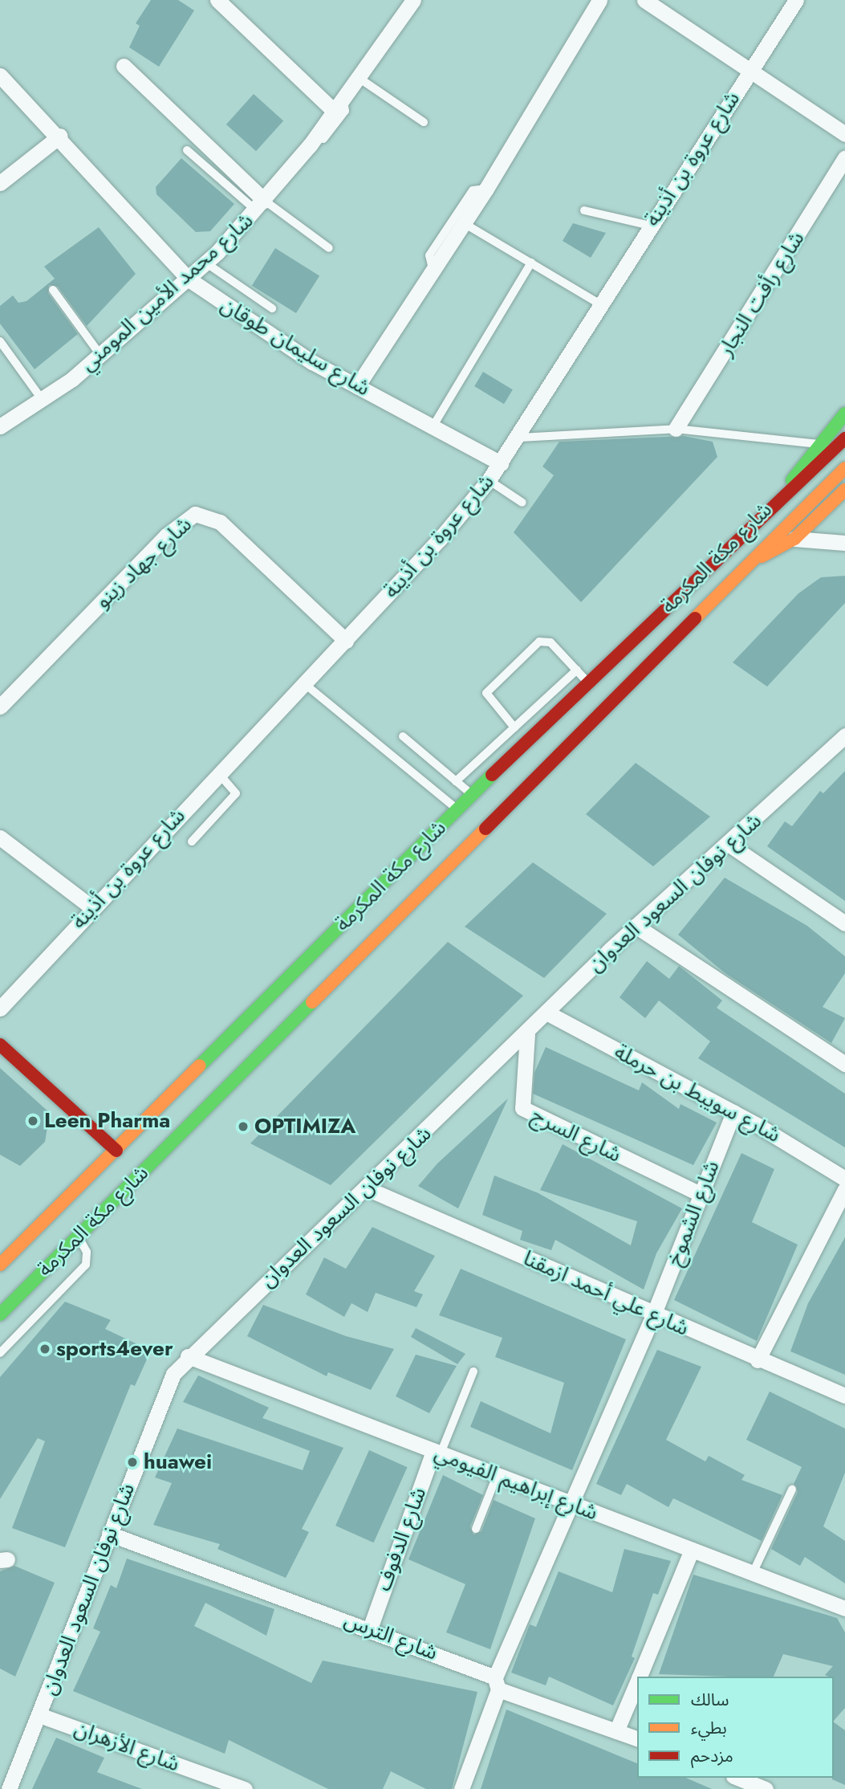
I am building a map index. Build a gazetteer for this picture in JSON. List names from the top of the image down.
{
  "streets": {
    "main road": ["شارع مكة المكرمة"],
    "street": [
      "شارع عروة بن أذينة",
      "شارع محمد الأمين المومني",
      "شارع رأفت النجار",
      "شارع سليمان طوقان",
      "شارع جهاد زينو",
      "شارع نوفان السعود العدوان",
      "شارع سويبط بن حرملة",
      "شارع السرج",
      "شارع الشموخ",
      "شارع علي أحمد ازمقنا",
      "شارع إبراهيم الفيومي",
      "شارع الدفوف",
      "شارع الترس",
      "شارع الأزهران"
    ]
  },
  "crossings": [
    ["شارع عروة بن أذينة", "شارع سليمان طوقان"],
    ["شارع عروة بن أذينة", "شارع جهاد زينو"],
    ["شارع محمد الأمين المومني", "شارع سليمان طوقان"],
    ["شارع نوفان السعود العدوان", "شارع سويبط بن حرملة"],
    ["شارع نوفان السعود العدوان", "شارع السرج"],
    ["شارع نوفان السعود العدوان", "شارع علي أحمد ازمقنا"],
    ["شارع نوفان السعود العدوان", "شارع إبراهيم الفيومي"],
    ["شارع نوفان السعود العدوان", "شارع الترس"],
    ["شارع نوفان السعود العدوان", "شارع الأزهران"],
    ["شارع سويبط بن حرملة", "شارع الشموخ"],
    ["شارع السرج", "شارع الشموخ"],
    ["شارع الشموخ", "شارع علي أحمد ازمقنا"],
    ["شارع الشموخ", "شارع إبراهيم الفيومي"],
    ["شارع إبراهيم الفيومي", "شارع الدفوف"],
    ["شارع الدفوف", "شارع الترس"]
  ],
  "places": [
    "Leen Pharma",
    "OPTIMIZA",
    "sports4ever",
    "huawei"
  ],
  "legend": ["سالك", "بطيء", "مزدحم"]
}
